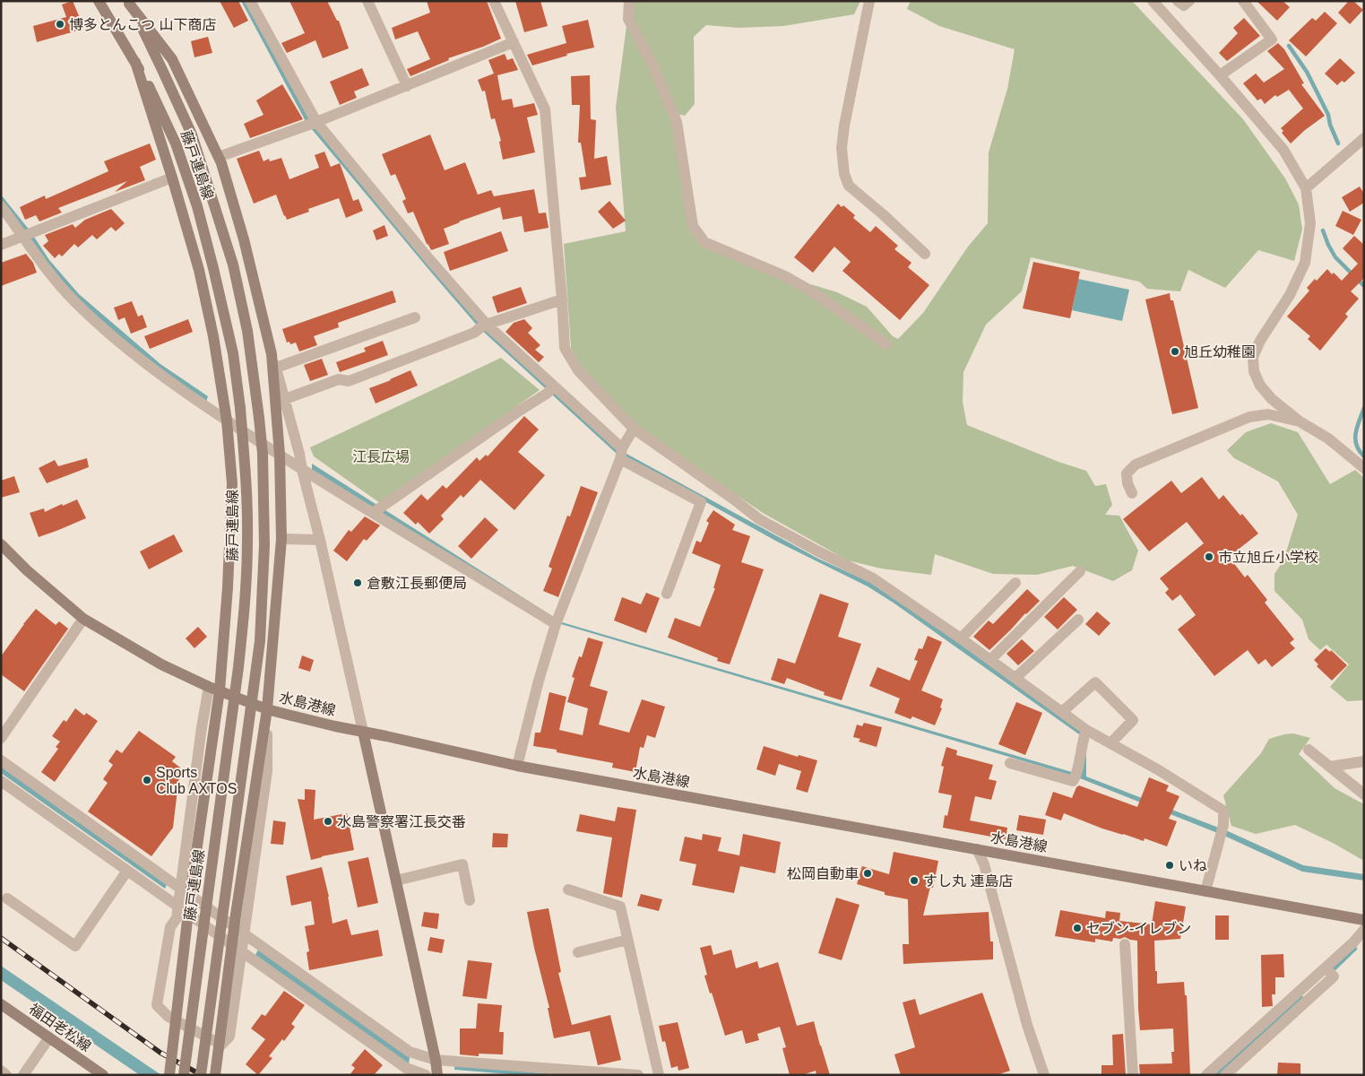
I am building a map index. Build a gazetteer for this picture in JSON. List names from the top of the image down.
{
  "streets": {
    "main road": ["藤戸連島線", "水島港線", "福田老松線"]
  },
  "parks": ["江長広場"],
  "places": [
    "博多とんこつ 山下商店",
    "旭丘幼稚園",
    "市立旭丘小学校",
    "倉敷江長郵便局",
    "Sports Club AXTOS",
    "水島警察署江長交番",
    "いね",
    "松岡自動車",
    "すし丸 連島店",
    "セブン-イレブン"
  ]
}
